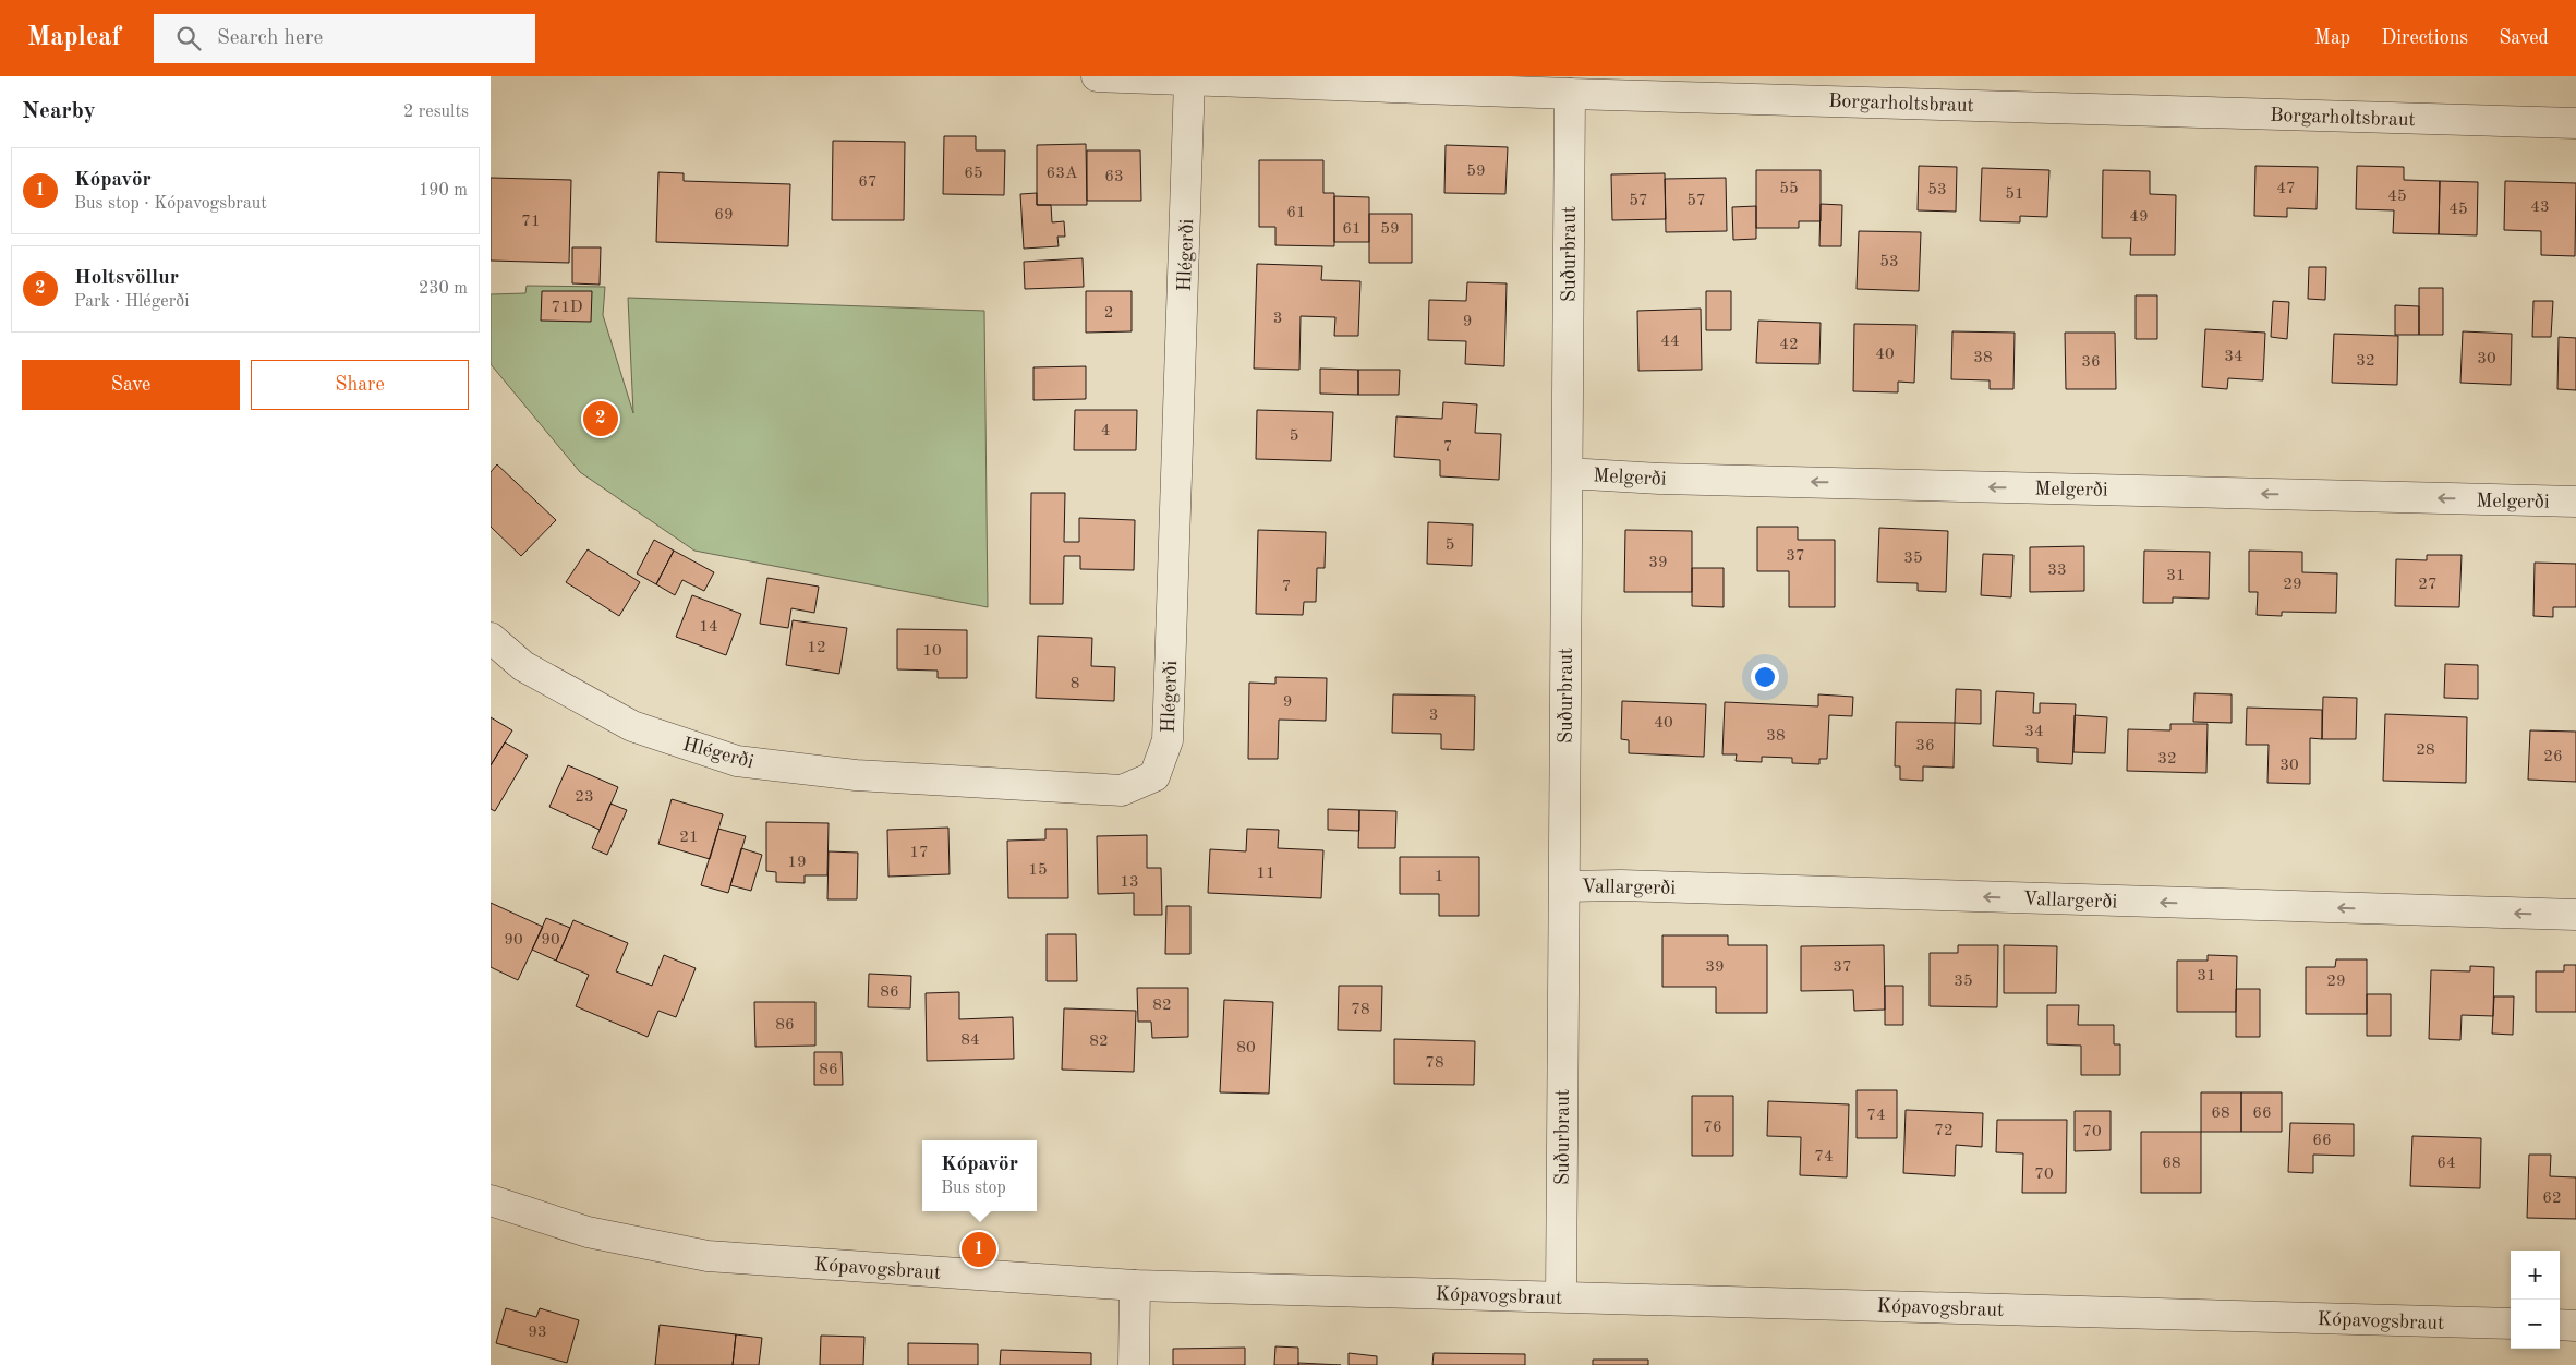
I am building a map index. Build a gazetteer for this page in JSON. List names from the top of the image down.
{
  "streets": {
    "street": [
      "Borgarholtsbraut",
      "Suðurbraut",
      "Hlégerði",
      "Melgerði",
      "Vallargerði",
      "Kópavogsbraut"
    ]
  },
  "crossings": [
    ["Borgarholtsbraut", "Suðurbraut"],
    ["Borgarholtsbraut", "Hlégerði"],
    ["Suðurbraut", "Melgerði"],
    ["Suðurbraut", "Vallargerði"],
    ["Suðurbraut", "Kópavogsbraut"]
  ],
  "one_way": ["Melgerði", "Vallargerði"],
  "house_numbers": [
    "59",
    "65",
    "63A",
    "63",
    "67",
    "55",
    "47",
    "53",
    "51",
    "45",
    "57",
    "57",
    "43",
    "45",
    "61",
    "69",
    "49",
    "71",
    "61",
    "59",
    "53",
    "71D",
    "2",
    "3",
    "9",
    "44",
    "42",
    "40",
    "34",
    "38",
    "30",
    "32",
    "36",
    "4",
    "5",
    "7",
    "5",
    "37",
    "35",
    "39",
    "33",
    "31",
    "29",
    "27",
    "7",
    "14",
    "12",
    "10",
    "8",
    "9",
    "3",
    "40",
    "34",
    "38",
    "36",
    "28",
    "26",
    "32",
    "30",
    "23",
    "21",
    "17",
    "19",
    "15",
    "11",
    "1",
    "13",
    "90",
    "90",
    "39",
    "37",
    "31",
    "35",
    "29",
    "86",
    "82",
    "78",
    "86",
    "84",
    "82",
    "80",
    "78",
    "86",
    "68",
    "66",
    "74",
    "76",
    "72",
    "70",
    "66",
    "74",
    "68",
    "64",
    "70",
    "62",
    "93"
  ],
  "page": {
    "header": "Mapleaf",
    "search": "Search here",
    "nav": ["Map", "Directions", "Saved"],
    "heading": ["Nearby", "2 results"],
    "list": [
      {
        "mark": "1",
        "name": "Kópavör",
        "note": "Bus stop · Kópavogsbraut",
        "value": "190 m"
      },
      {
        "mark": "2",
        "name": "Holtsvöllur",
        "note": "Park · Hlégerði",
        "value": "230 m"
      }
    ],
    "buttons": ["Save", "Share"],
    "pins": ["2", "1"],
    "popup": ["Kópavör", "Bus stop"],
    "map_buttons": ["+", "−"]
  }
}
